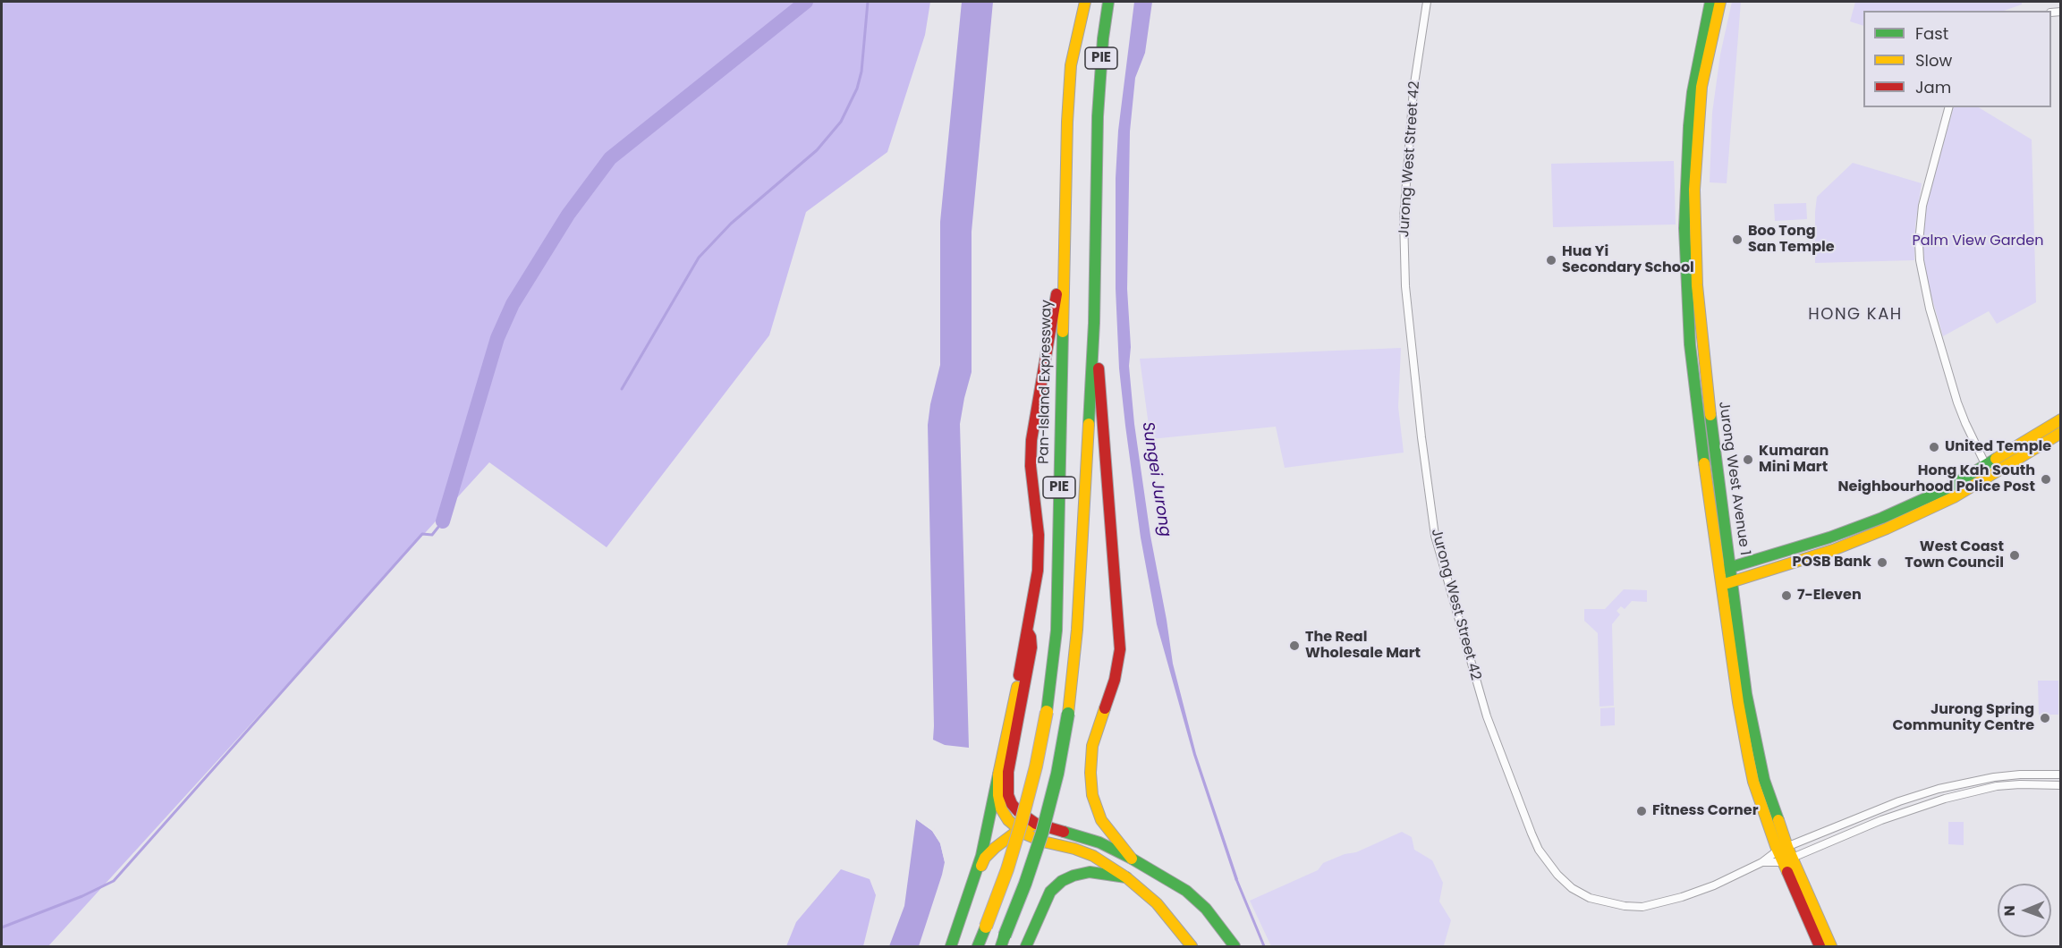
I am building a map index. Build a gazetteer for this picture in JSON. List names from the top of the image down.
{
  "streets": {
    "main road": ["PIE", "Pan-Island Expressway", "Jurong West Avenue 1"],
    "street": ["Jurong West Street 42"]
  },
  "crossings": [
    ["Jurong West Street 42", "Jurong West Avenue 1"]
  ],
  "districts": ["HONG KAH"],
  "water": ["Sungei Jurong"],
  "parks": ["Palm View Garden"],
  "places": [
    "Boo Tong San Temple",
    "Hua Yi Secondary School",
    "United Temple",
    "Kumaran Mini Mart",
    "Hong Kah South Neighbourhood Police Post",
    "West Coast Town Council",
    "POSB Bank",
    "7-Eleven",
    "The Real Wholesale Mart",
    "Jurong Spring Community Centre",
    "Fitness Corner"
  ],
  "legend": ["Fast", "Slow", "Jam"],
  "north": "left"
}
